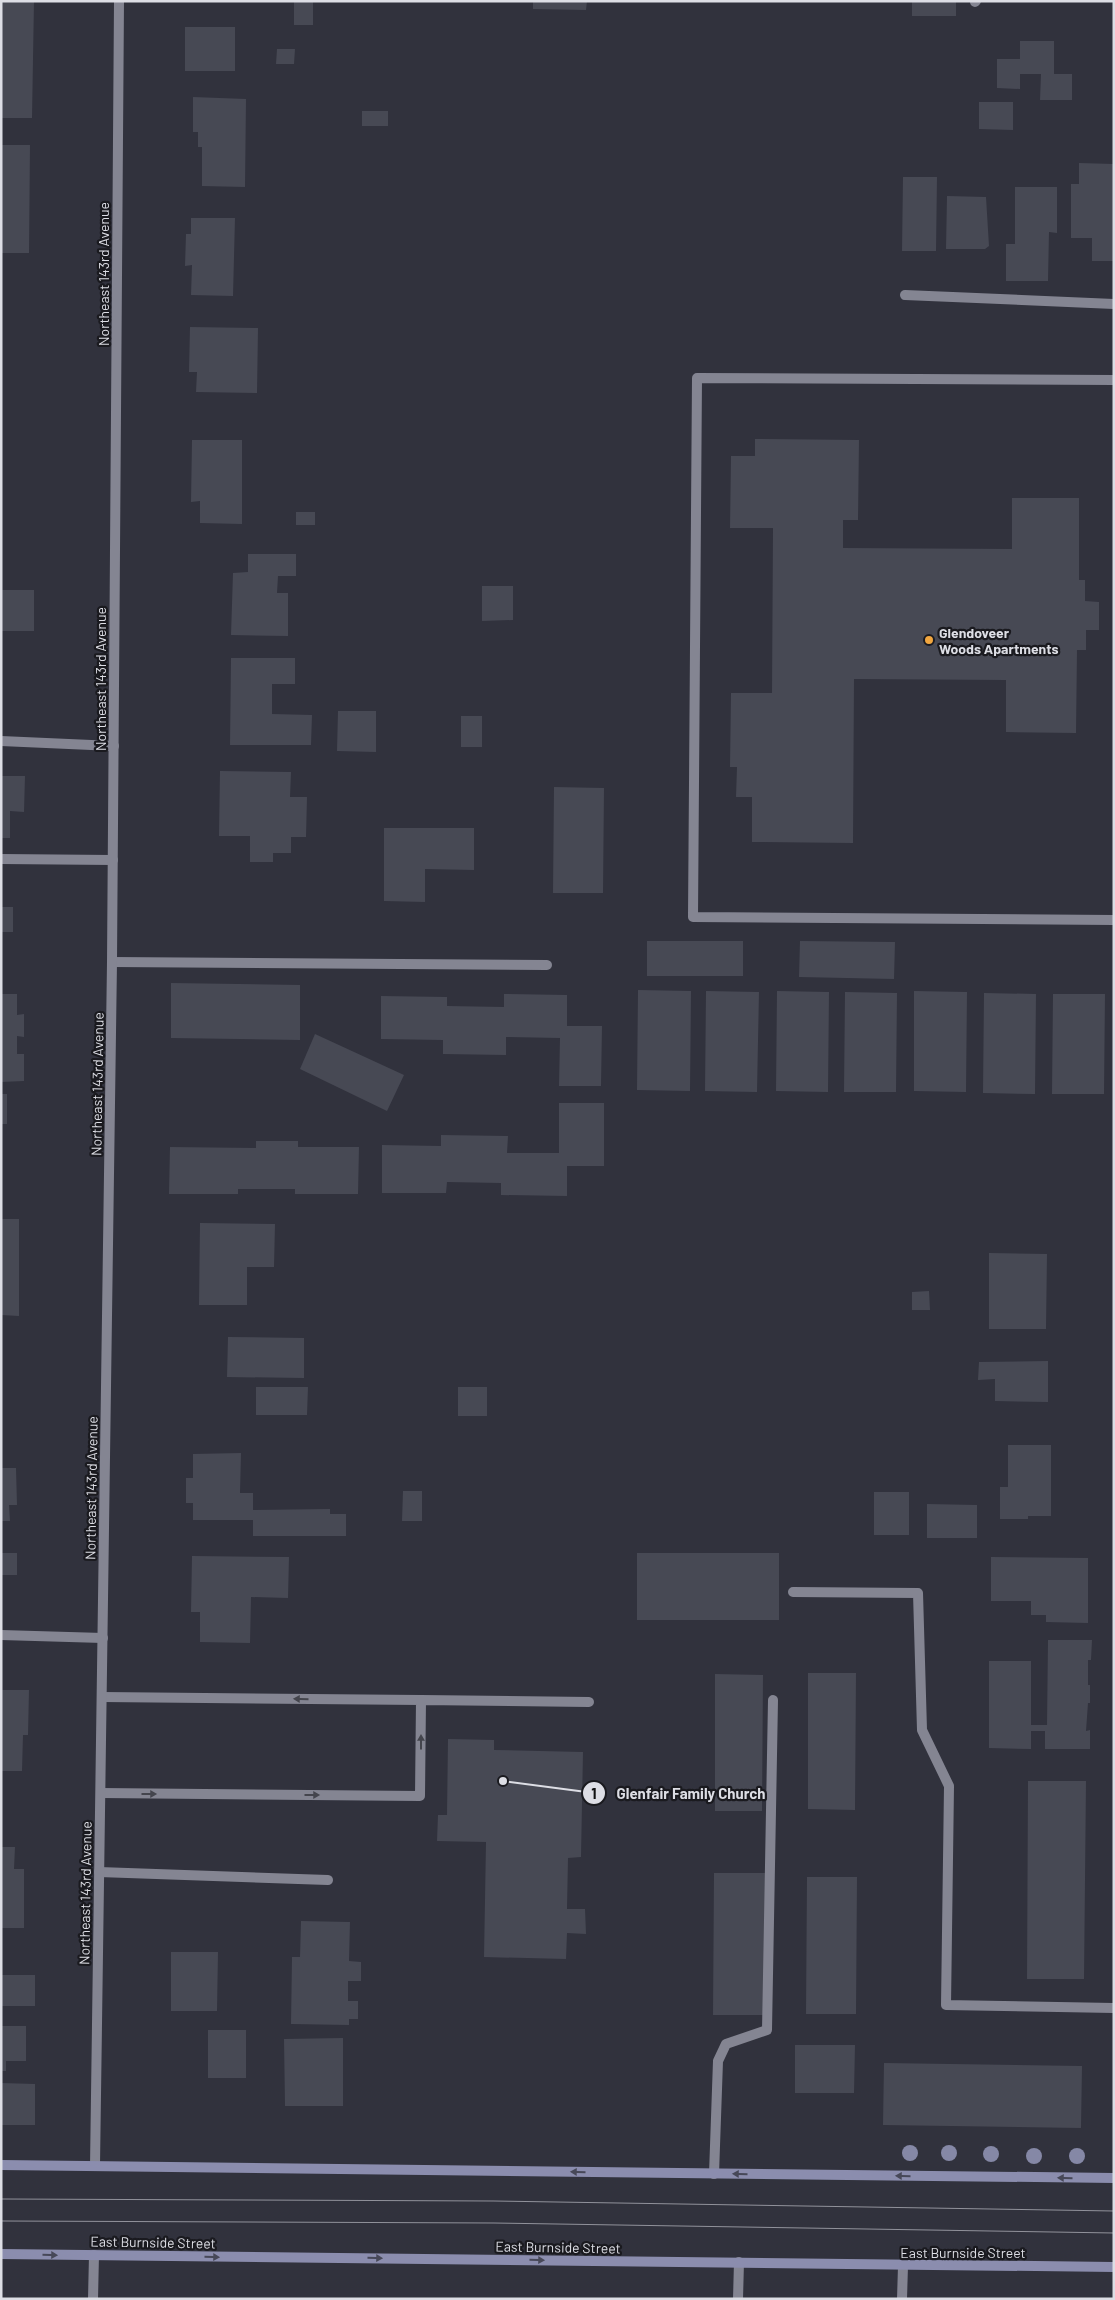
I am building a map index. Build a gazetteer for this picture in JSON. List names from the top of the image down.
{
  "streets": {
    "street": ["Northeast 143rd Avenue", "East Burnside Street"]
  },
  "places": ["Glendoveer Woods Apartments", "Glenfair Family Church"]
}
